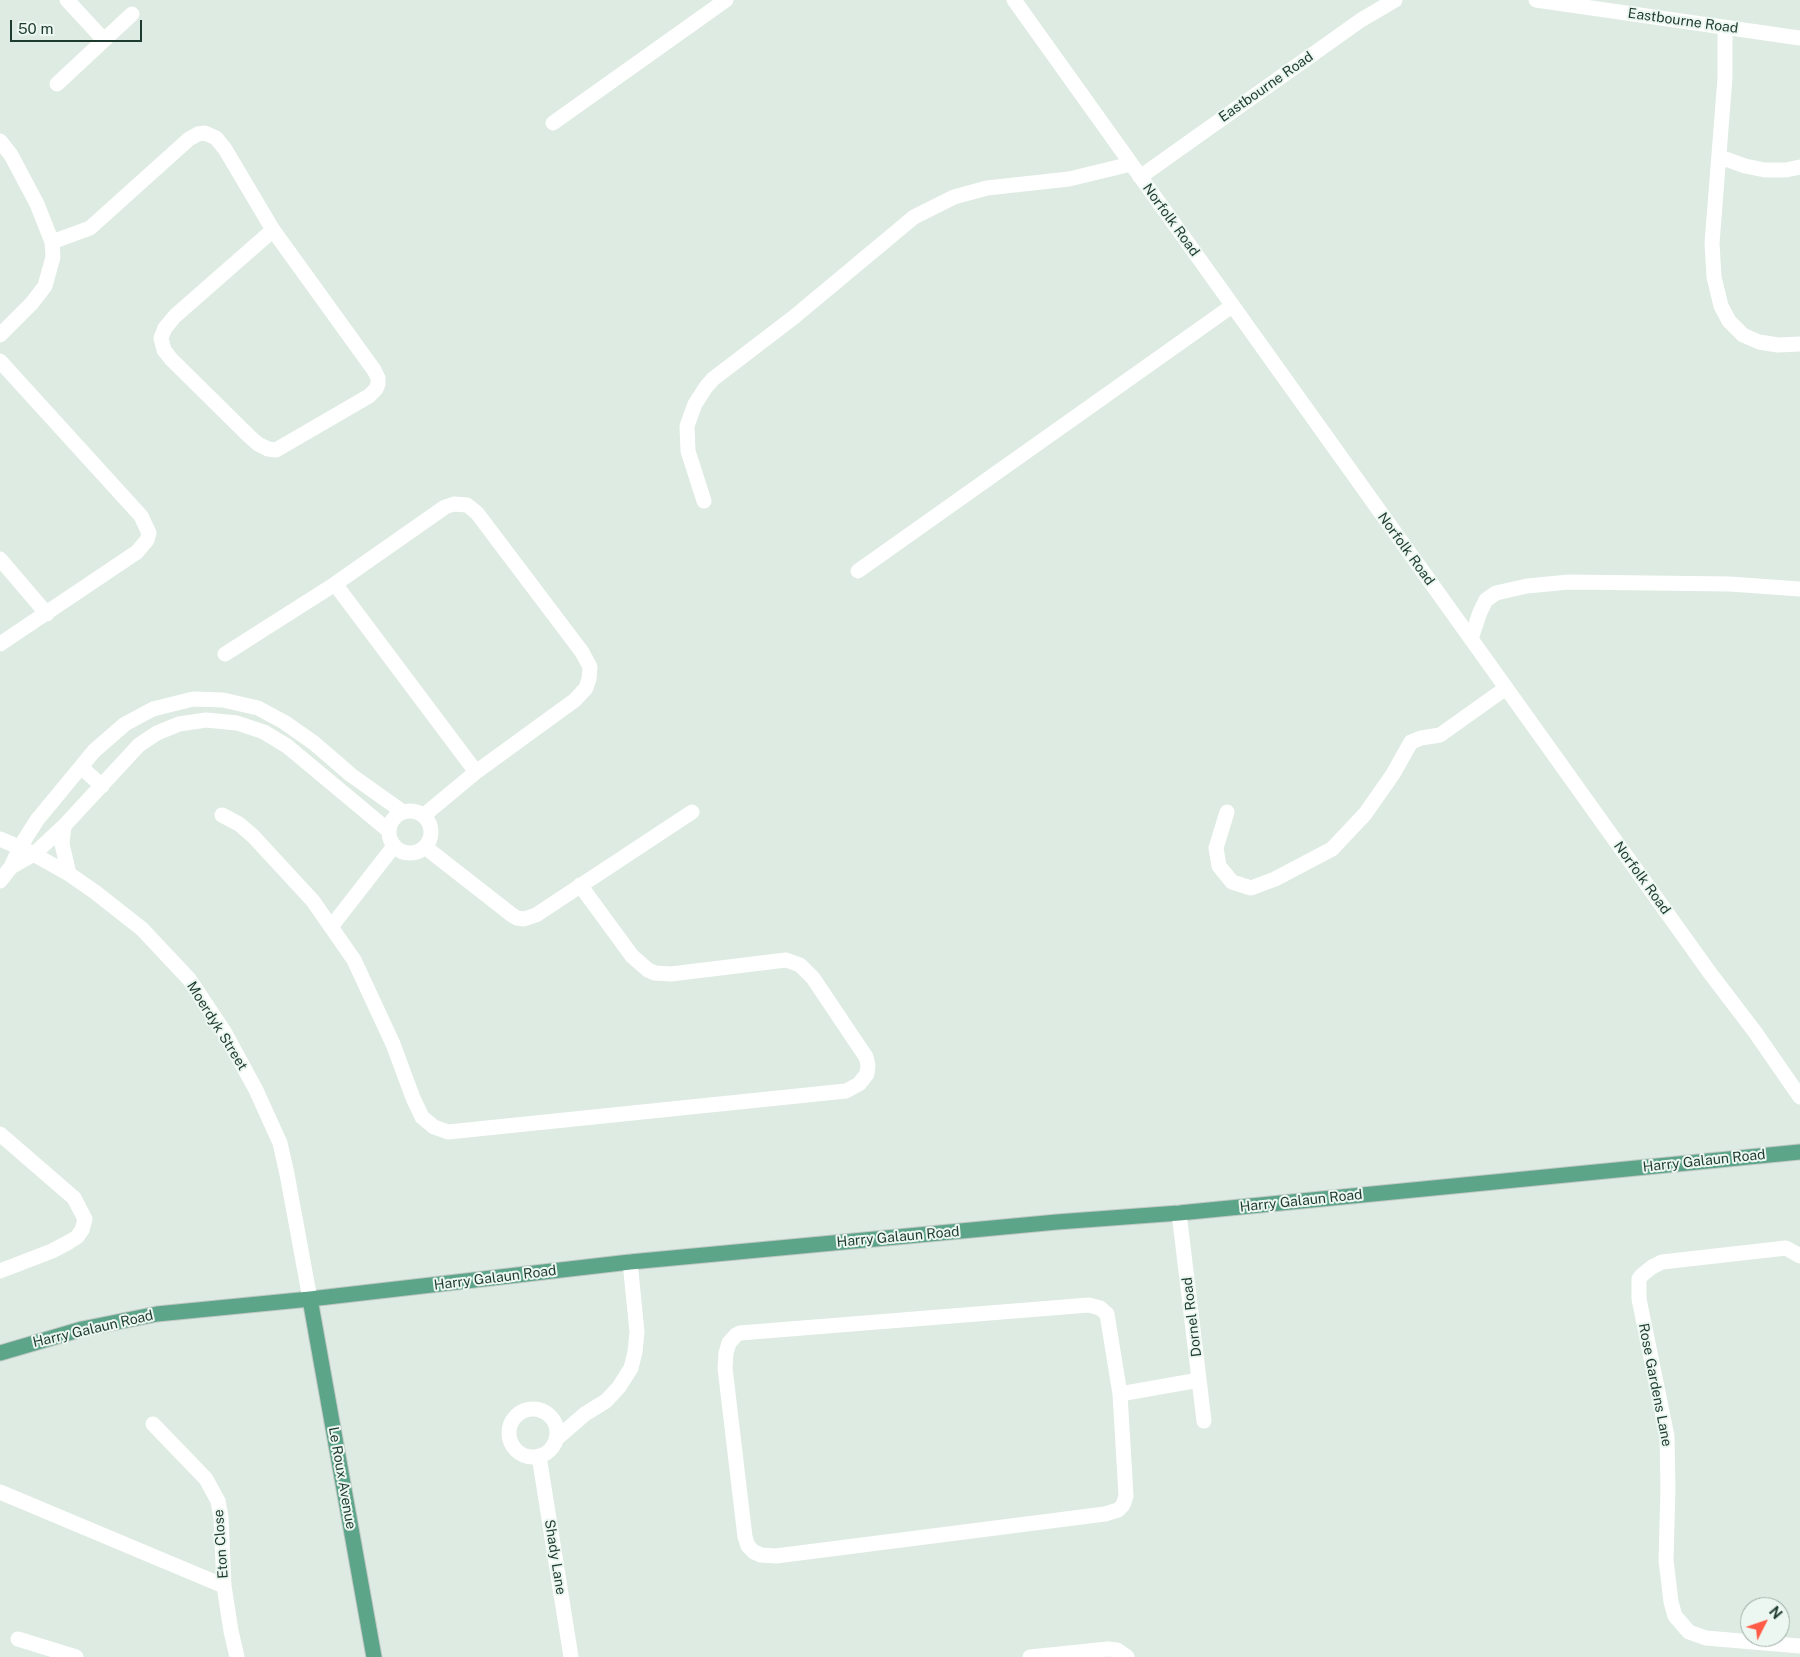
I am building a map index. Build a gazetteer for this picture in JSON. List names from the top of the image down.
{
  "streets": {
    "main road": ["Harry Galaun Road", "Le Roux Avenue"],
    "street": [
      "Eastbourne Road",
      "Norfolk Road",
      "Moerdyk Street",
      "Dornel Road",
      "Rose Gardens Lane",
      "Eton Close",
      "Shady Lane"
    ]
  },
  "crossings": [
    ["Eastbourne Road", "Norfolk Road"],
    ["Moerdyk Street", "Harry Galaun Road"],
    ["Moerdyk Street", "Le Roux Avenue"],
    ["Harry Galaun Road", "Dornel Road"],
    ["Harry Galaun Road", "Le Roux Avenue"]
  ],
  "scale_bar": "50 m",
  "north": "top right"
}
